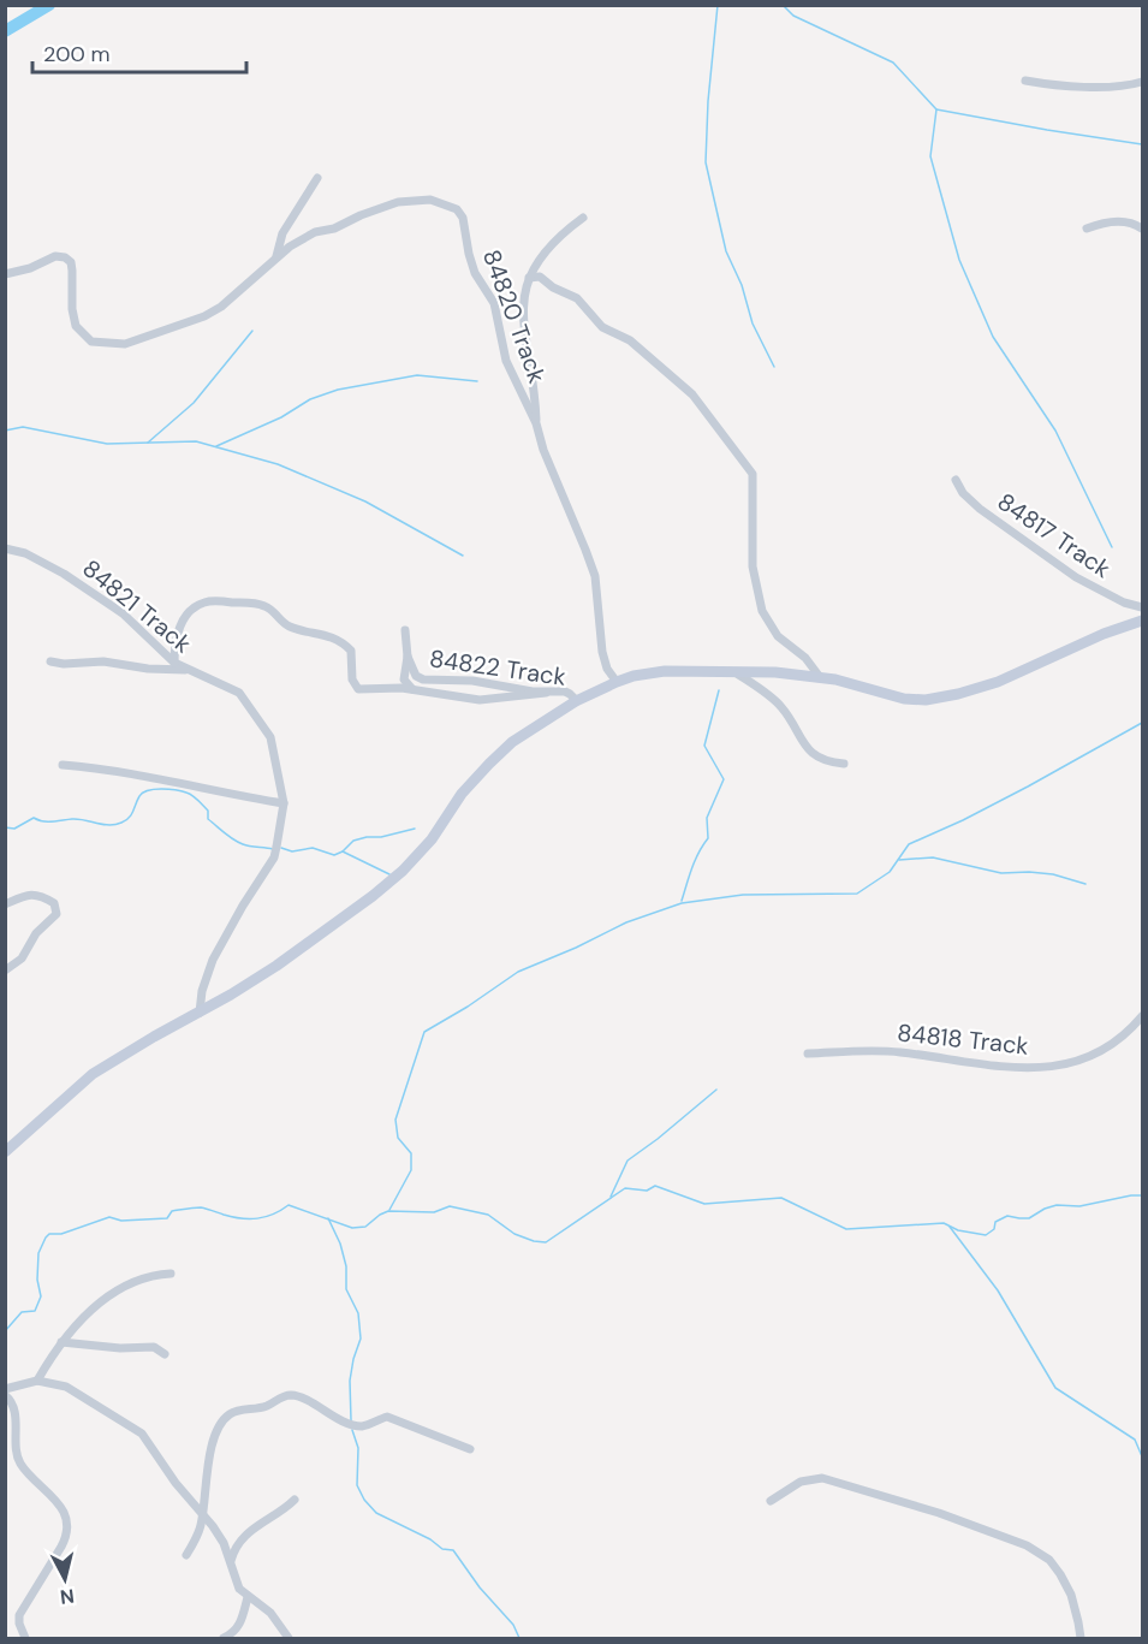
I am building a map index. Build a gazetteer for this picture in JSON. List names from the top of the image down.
{
  "streets": {
    "street": [
      "84820 Track",
      "84817 Track",
      "84821 Track",
      "84822 Track",
      "84818 Track"
    ]
  },
  "scale_bar": "200 m",
  "north": "bottom"
}
